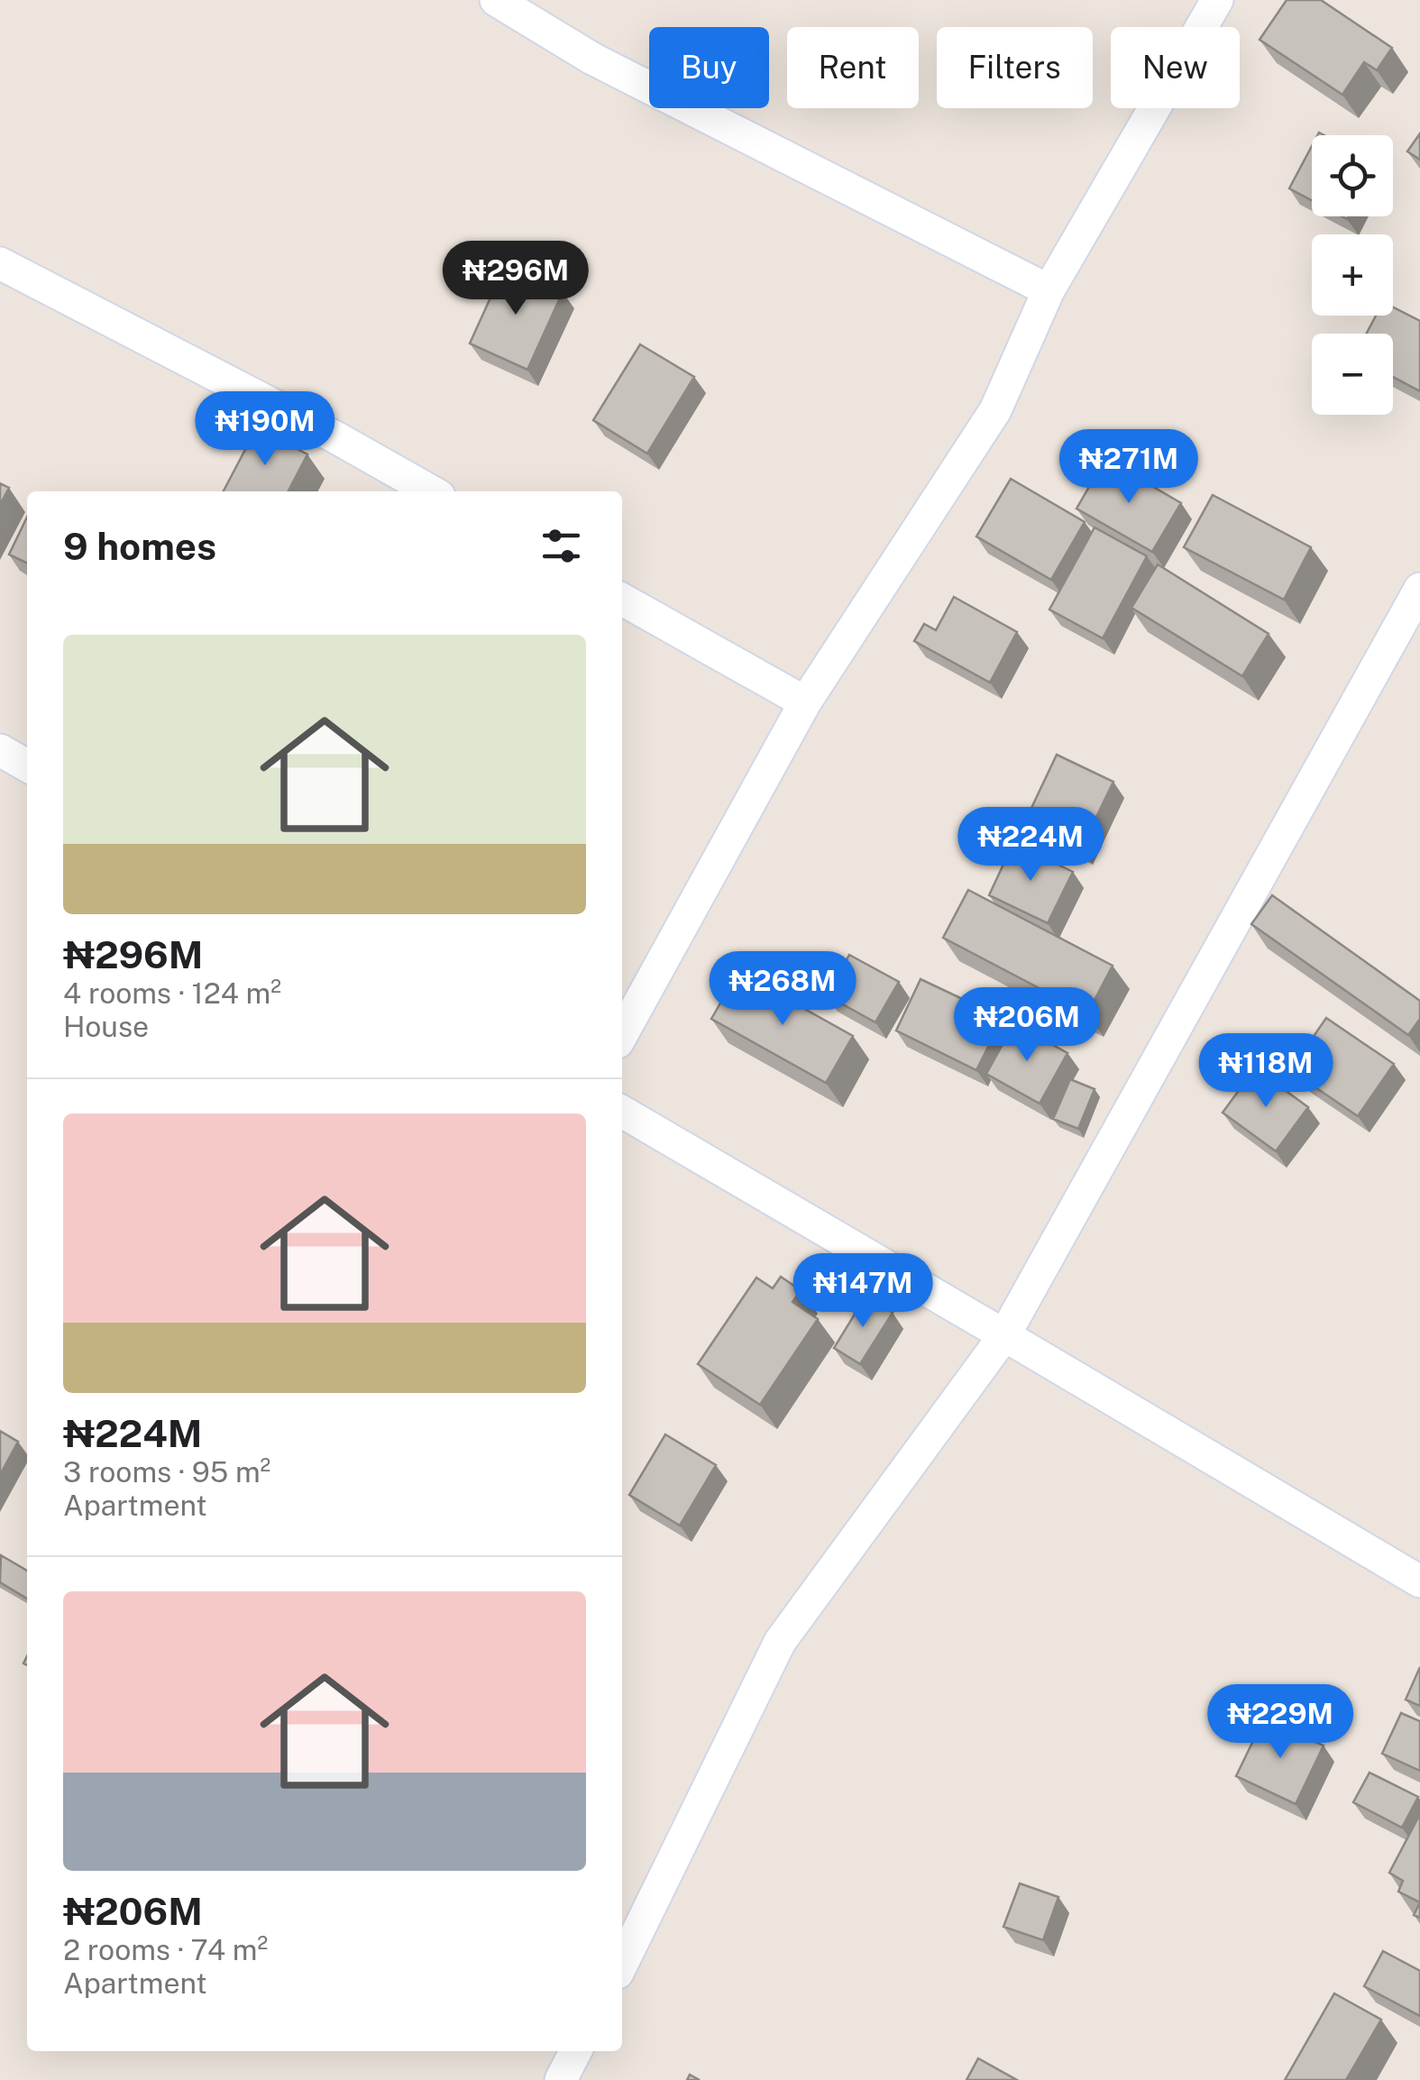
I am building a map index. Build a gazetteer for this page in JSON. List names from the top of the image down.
{
  "page": {
    "chip": [
      "Buy",
      "Rent",
      "Filters",
      "New"
    ],
    "map_buttons": ["+", "−"],
    "price": [
      "₦296M",
      "₦190M",
      "₦271M",
      "₦224M",
      "₦268M",
      "₦206M",
      "₦118M",
      "₦147M",
      "₦229M"
    ],
    "heading": "9 homes",
    "list": [
      {
        "name": "₦296M",
        "note": "4 rooms · 124 m² · House"
      },
      {
        "name": "₦224M",
        "note": "3 rooms · 95 m² · Apartment"
      },
      {
        "name": "₦206M",
        "note": "2 rooms · 74 m² · Apartment"
      }
    ]
  }
}
